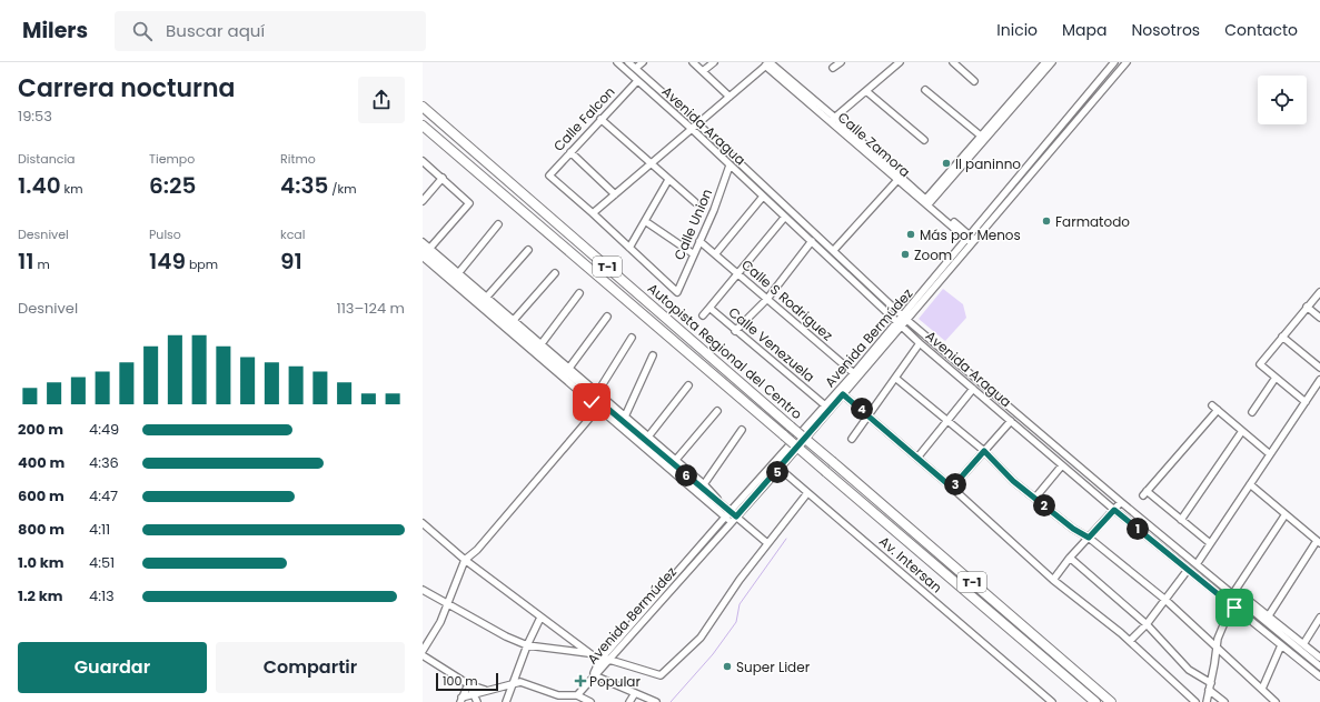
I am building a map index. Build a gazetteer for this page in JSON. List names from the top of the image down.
{
  "streets": {
    "highway": ["T-1", "Autopista Regional del Centro"],
    "street": [
      "Calle Falcon",
      "Avenida Aragua",
      "Calle Zamora",
      "Calle Union",
      "Calle S Rodriguez",
      "Avenida Bermúdez",
      "Calle Venezuela",
      "Av. Intersan"
    ]
  },
  "crossings": [
    ["Calle Falcon", "Avenida Aragua"],
    ["Avenida Aragua", "Calle Union"],
    ["Avenida Aragua", "Avenida Bermúdez"],
    ["Calle Zamora", "Avenida Bermúdez"],
    ["Calle Union", "Calle S Rodriguez"],
    ["Calle S Rodriguez", "Avenida Bermúdez"],
    ["Avenida Bermúdez", "Calle Venezuela"],
    ["Avenida Bermúdez", "Av. Intersan"]
  ],
  "places": {
    "other": [
      "Il paninno",
      "Farmatodo",
      "Más por Menos",
      "Zoom",
      "Super Lider"
    ],
    "health": ["Popular"]
  },
  "scale_bar": "100 m",
  "page": {
    "header": "Milers",
    "search": "Buscar aquí",
    "nav": [
      "Inicio",
      "Mapa",
      "Nosotros",
      "Contacto"
    ],
    "heading": ["Carrera nocturna", "19:53"],
    "stats": [
      ["Distancia", "1.40 km"],
      ["Tiempo", "6:25"],
      ["Ritmo", "4:35 /km"],
      ["Desnivel", "11 m"],
      ["Pulso", "149 bpm"],
      ["kcal", "91"]
    ],
    "chart": ["Desnivel", "113–124 m"],
    "pins": [
      "4",
      "5",
      "6",
      "3",
      "2",
      "1"
    ],
    "list": [
      {
        "name": "200 m",
        "note": "4:49"
      },
      {
        "name": "400 m",
        "note": "4:36"
      },
      {
        "name": "600 m",
        "note": "4:47"
      },
      {
        "name": "800 m",
        "note": "4:11"
      },
      {
        "name": "1.0 km",
        "note": "4:51"
      },
      {
        "name": "1.2 km",
        "note": "4:13"
      }
    ],
    "buttons": ["Guardar", "Compartir"],
    "scale": "100 m"
  }
}
